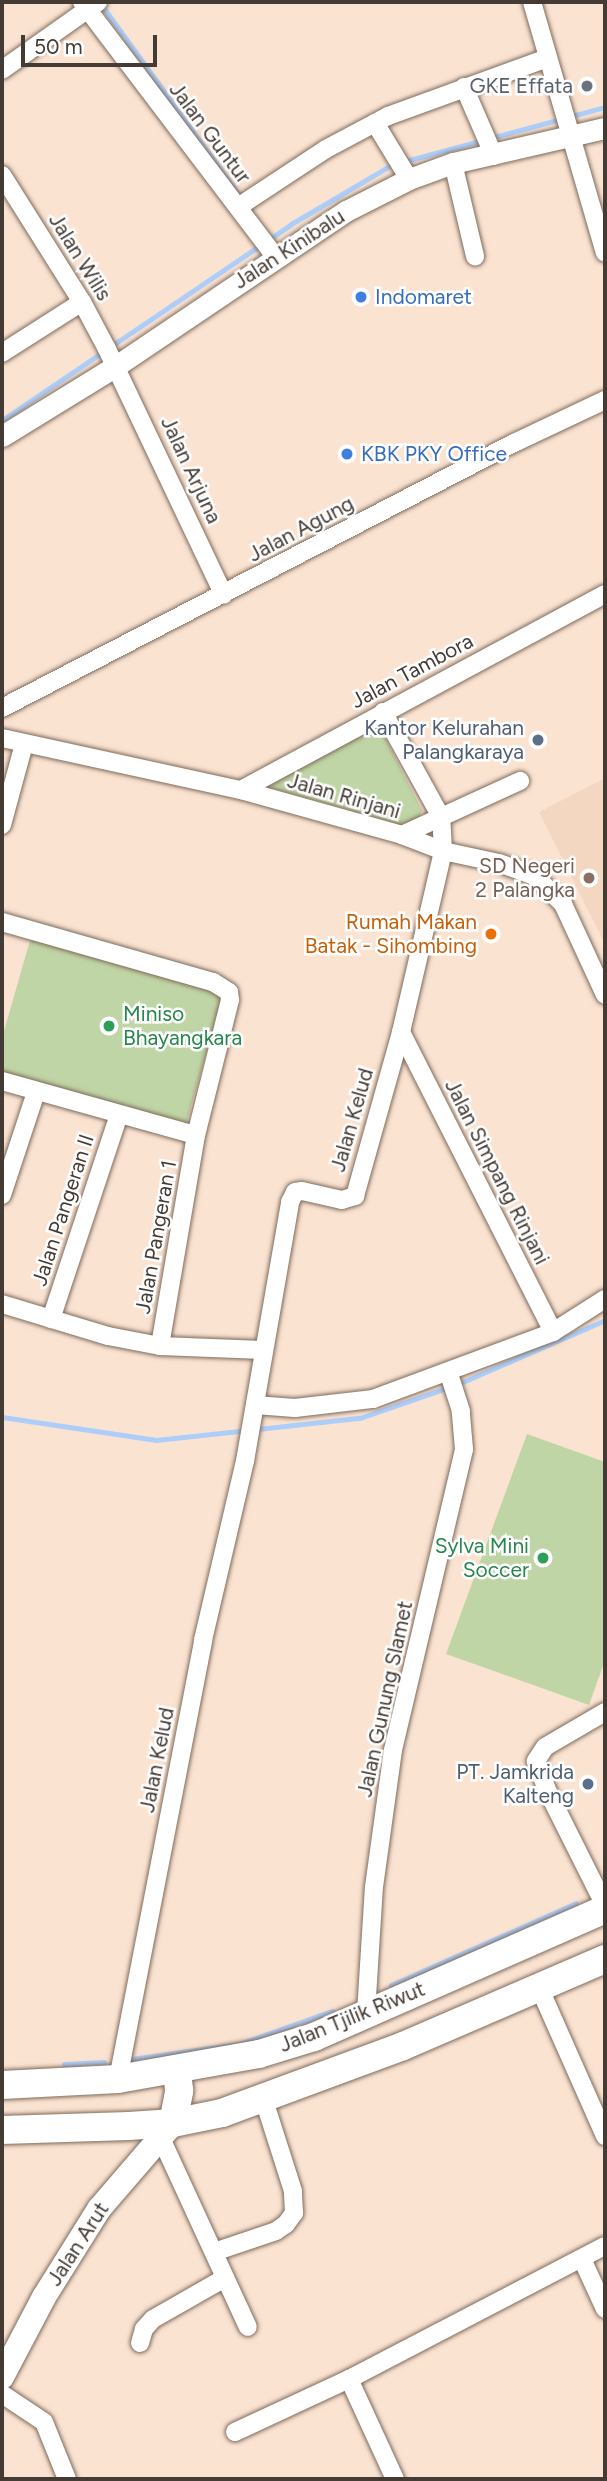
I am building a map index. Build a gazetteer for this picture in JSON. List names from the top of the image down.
{
  "streets": {
    "highway": ["Jalan Tjilik Riwut"],
    "main road": ["Jalan Arut"],
    "street": [
      "Jalan Guntur",
      "Jalan Kinibalu",
      "Jalan Wilis",
      "Jalan Arjuna",
      "Jalan Agung",
      "Jalan Tambora",
      "Jalan Rinjani",
      "Jalan Kelud",
      "Jalan Simpang Rinjani",
      "Jalan Pangeran II",
      "Jalan Pangeran 1",
      "Jalan Gunung Slamet"
    ]
  },
  "crossings": [
    ["Jalan Guntur", "Jalan Kinibalu"],
    ["Jalan Kinibalu", "Jalan Wilis"],
    ["Jalan Kinibalu", "Jalan Arjuna"],
    ["Jalan Wilis", "Jalan Arjuna"],
    ["Jalan Arjuna", "Jalan Agung"],
    ["Jalan Tambora", "Jalan Rinjani"],
    ["Jalan Kelud", "Jalan Simpang Rinjani"],
    ["Jalan Kelud", "Jalan Tjilik Riwut"],
    ["Jalan Gunung Slamet", "Jalan Tjilik Riwut"]
  ],
  "places": [
    "GKE Effata",
    "Indomaret",
    "KBK PKY Office",
    "Kantor Kelurahan Palangkaraya",
    "SD Negeri 2 Palangka",
    "Rumah Makan Batak - Sihombing",
    "Miniso Bhayangkara",
    "Sylva Mini Soccer",
    "PT. Jamkrida Kalteng"
  ],
  "scale_bar": "50 m"
}
